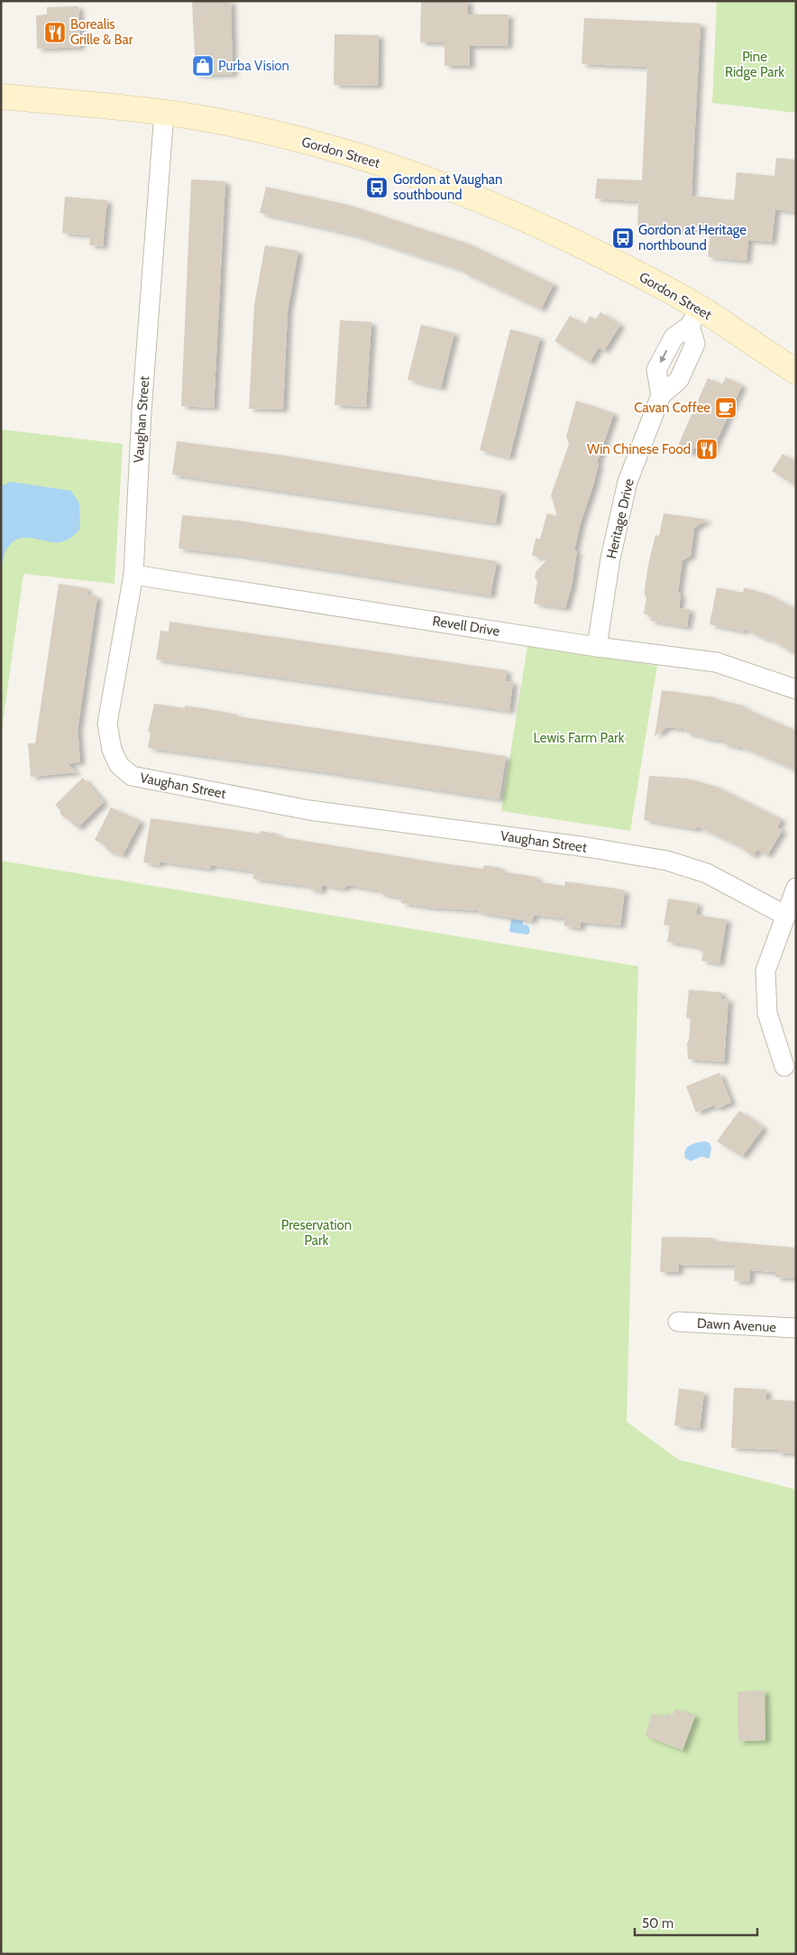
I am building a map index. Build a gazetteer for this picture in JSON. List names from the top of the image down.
{
  "streets": {
    "main road": ["Gordon Street"],
    "street": [
      "Vaughan Street",
      "Heritage Drive",
      "Revell Drive",
      "Dawn Avenue"
    ]
  },
  "crossings": [
    ["Gordon Street", "Vaughan Street"],
    ["Gordon Street", "Heritage Drive"],
    ["Vaughan Street", "Revell Drive"],
    ["Heritage Drive", "Revell Drive"]
  ],
  "parks": ["Pine Ridge Park", "Lewis Farm Park", "Preservation Park"],
  "places": {
    "restaurant": ["Borealis Grille & Bar", "Win Chinese Food"],
    "shop": ["Purba Vision"],
    "bus stop": ["Gordon at Vaughan southbound", "Gordon at Heritage northbound"],
    "cafe": ["Cavan Coffee"]
  },
  "scale_bar": "50 m"
}
